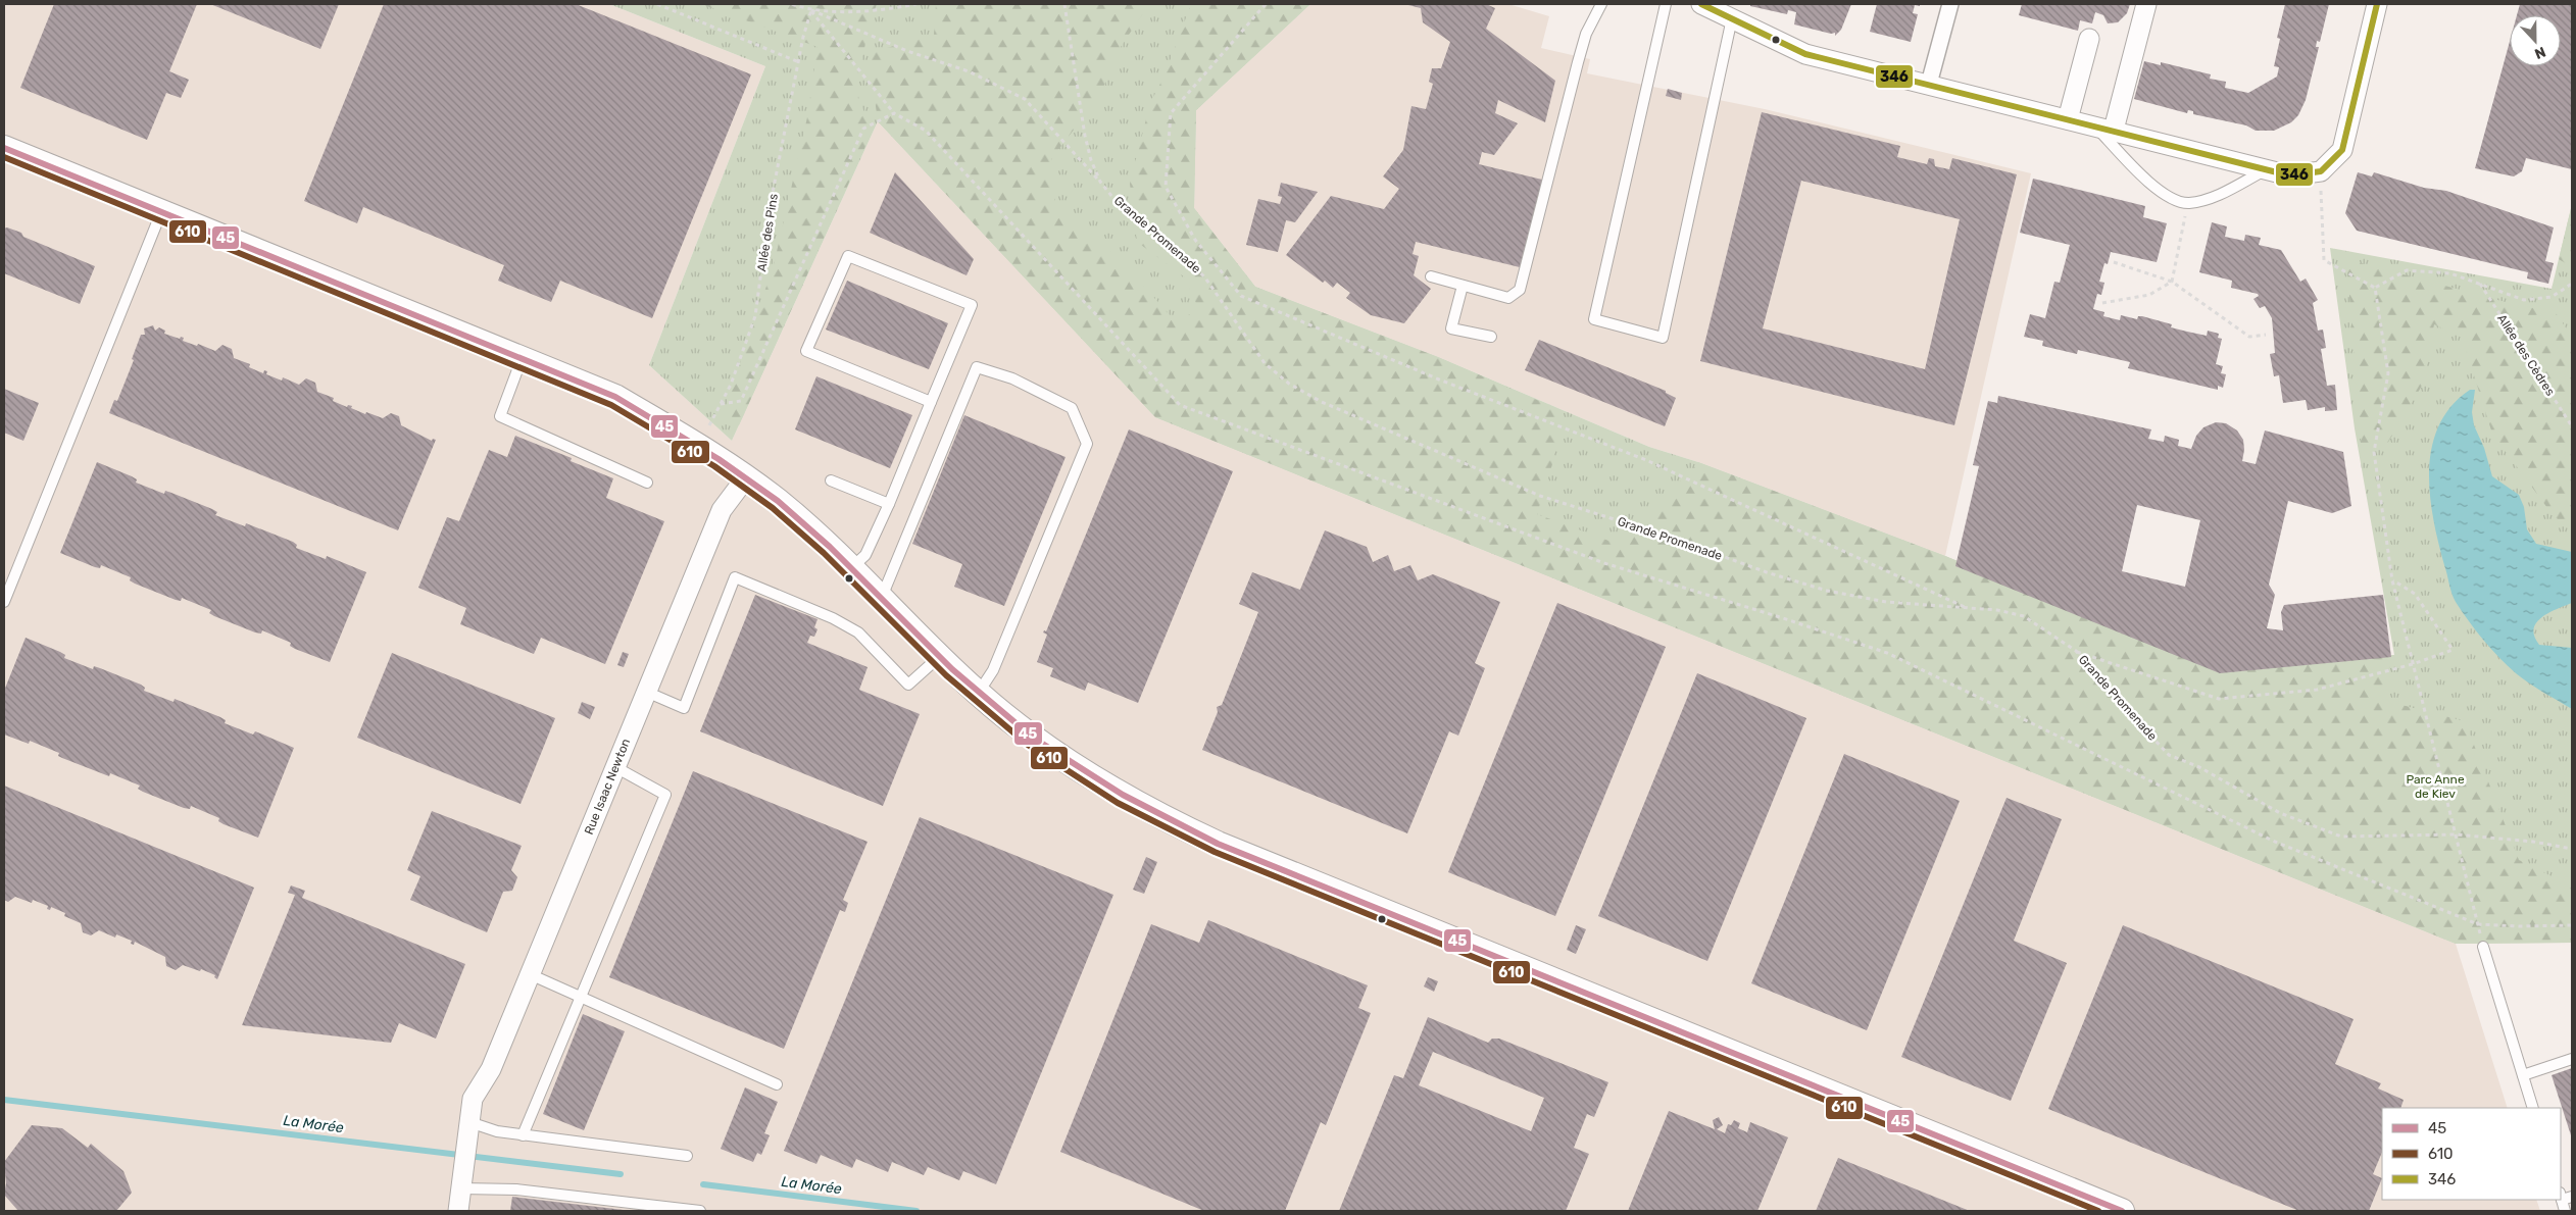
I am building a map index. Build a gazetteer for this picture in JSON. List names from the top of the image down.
{
  "streets": {
    "street": ["Rue Isaac Newton"],
    "path": ["Allée des Pins", "Grande Promenade", "Allée des Cèdres"]
  },
  "water": ["La Morée"],
  "parks": ["Parc Anne de Kiev"],
  "lines": ["transit line 346", "transit line 45", "transit line 610"],
  "legend": ["45", "610", "346"],
  "north": "bottom"
}
